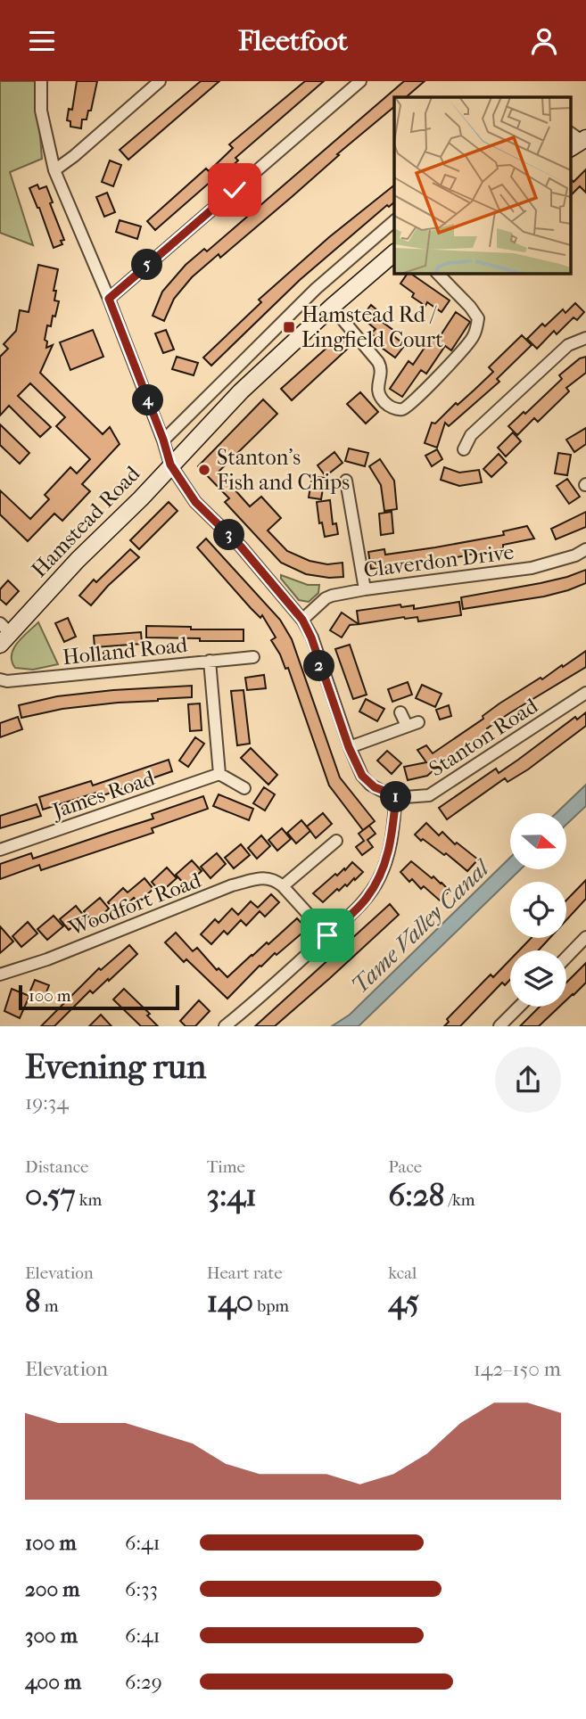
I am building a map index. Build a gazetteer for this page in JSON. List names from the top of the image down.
{
  "streets": {
    "main road": ["Hamstead Road"],
    "street": [
      "Claverdon Drive",
      "Holland Road",
      "Stanton Road",
      "James Road",
      "Woodfort Road"
    ]
  },
  "crossings": [
    ["Hamstead Road", "Stanton Road"],
    ["Claverdon Drive", "Stanton Road"]
  ],
  "water": ["Tame Valley Canal"],
  "places": {
    "transit": ["Hamstead Rd / Lingfield Court"],
    "other": ["Stanton's Fish and Chips"]
  },
  "scale_bar": "100 m",
  "north": "right",
  "page": {
    "header": "Fleetfoot",
    "pins": [
      "5",
      "4",
      "3",
      "2",
      "1"
    ],
    "scale": "100 m",
    "heading": ["Evening run", "19:34"],
    "stats": [
      ["Distance", "0.57 km"],
      ["Time", "3:41"],
      ["Pace", "6:28 /km"],
      ["Elevation", "8 m"],
      ["Heart rate", "140 bpm"],
      ["kcal", "45"]
    ],
    "chart": ["Elevation", "142–150 m"],
    "list": [
      {
        "name": "100 m",
        "note": "6:41"
      },
      {
        "name": "200 m",
        "note": "6:33"
      },
      {
        "name": "300 m",
        "note": "6:41"
      },
      {
        "name": "400 m",
        "note": "6:29"
      }
    ]
  }
}
